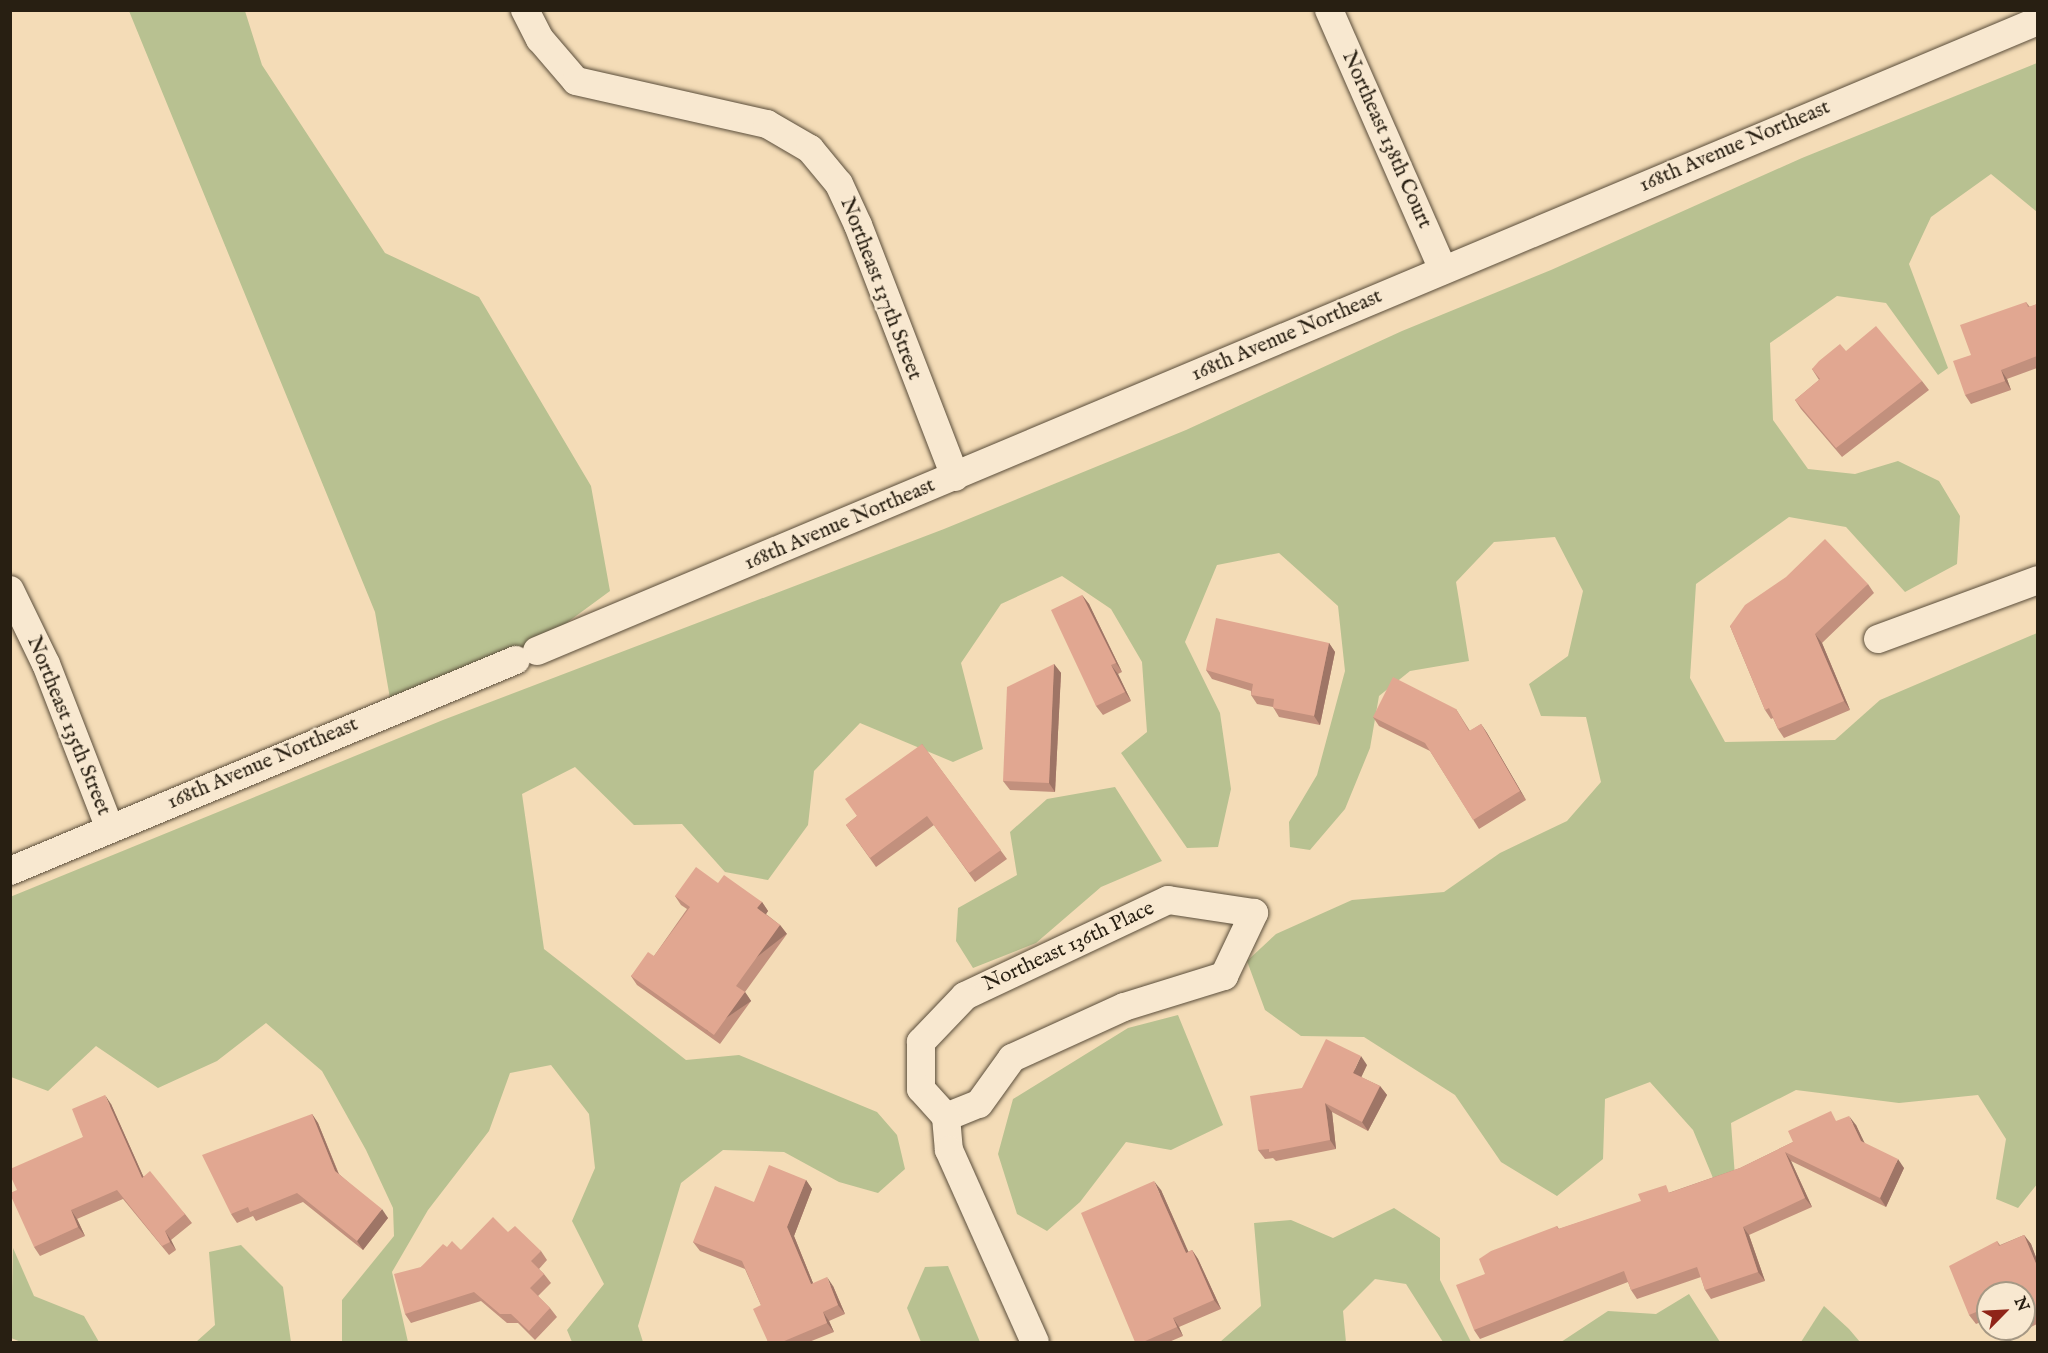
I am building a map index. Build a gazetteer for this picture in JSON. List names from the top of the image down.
{
  "streets": {
    "street": [
      "Northeast 138th Court",
      "168th Avenue Northeast",
      "Northeast 137th Street",
      "Northeast 135th Street",
      "Northeast 136th Place"
    ]
  },
  "crossings": [
    ["Northeast 138th Court", "168th Avenue Northeast"],
    ["168th Avenue Northeast", "Northeast 137th Street"],
    ["168th Avenue Northeast", "Northeast 135th Street"]
  ],
  "north": "top right"
}
